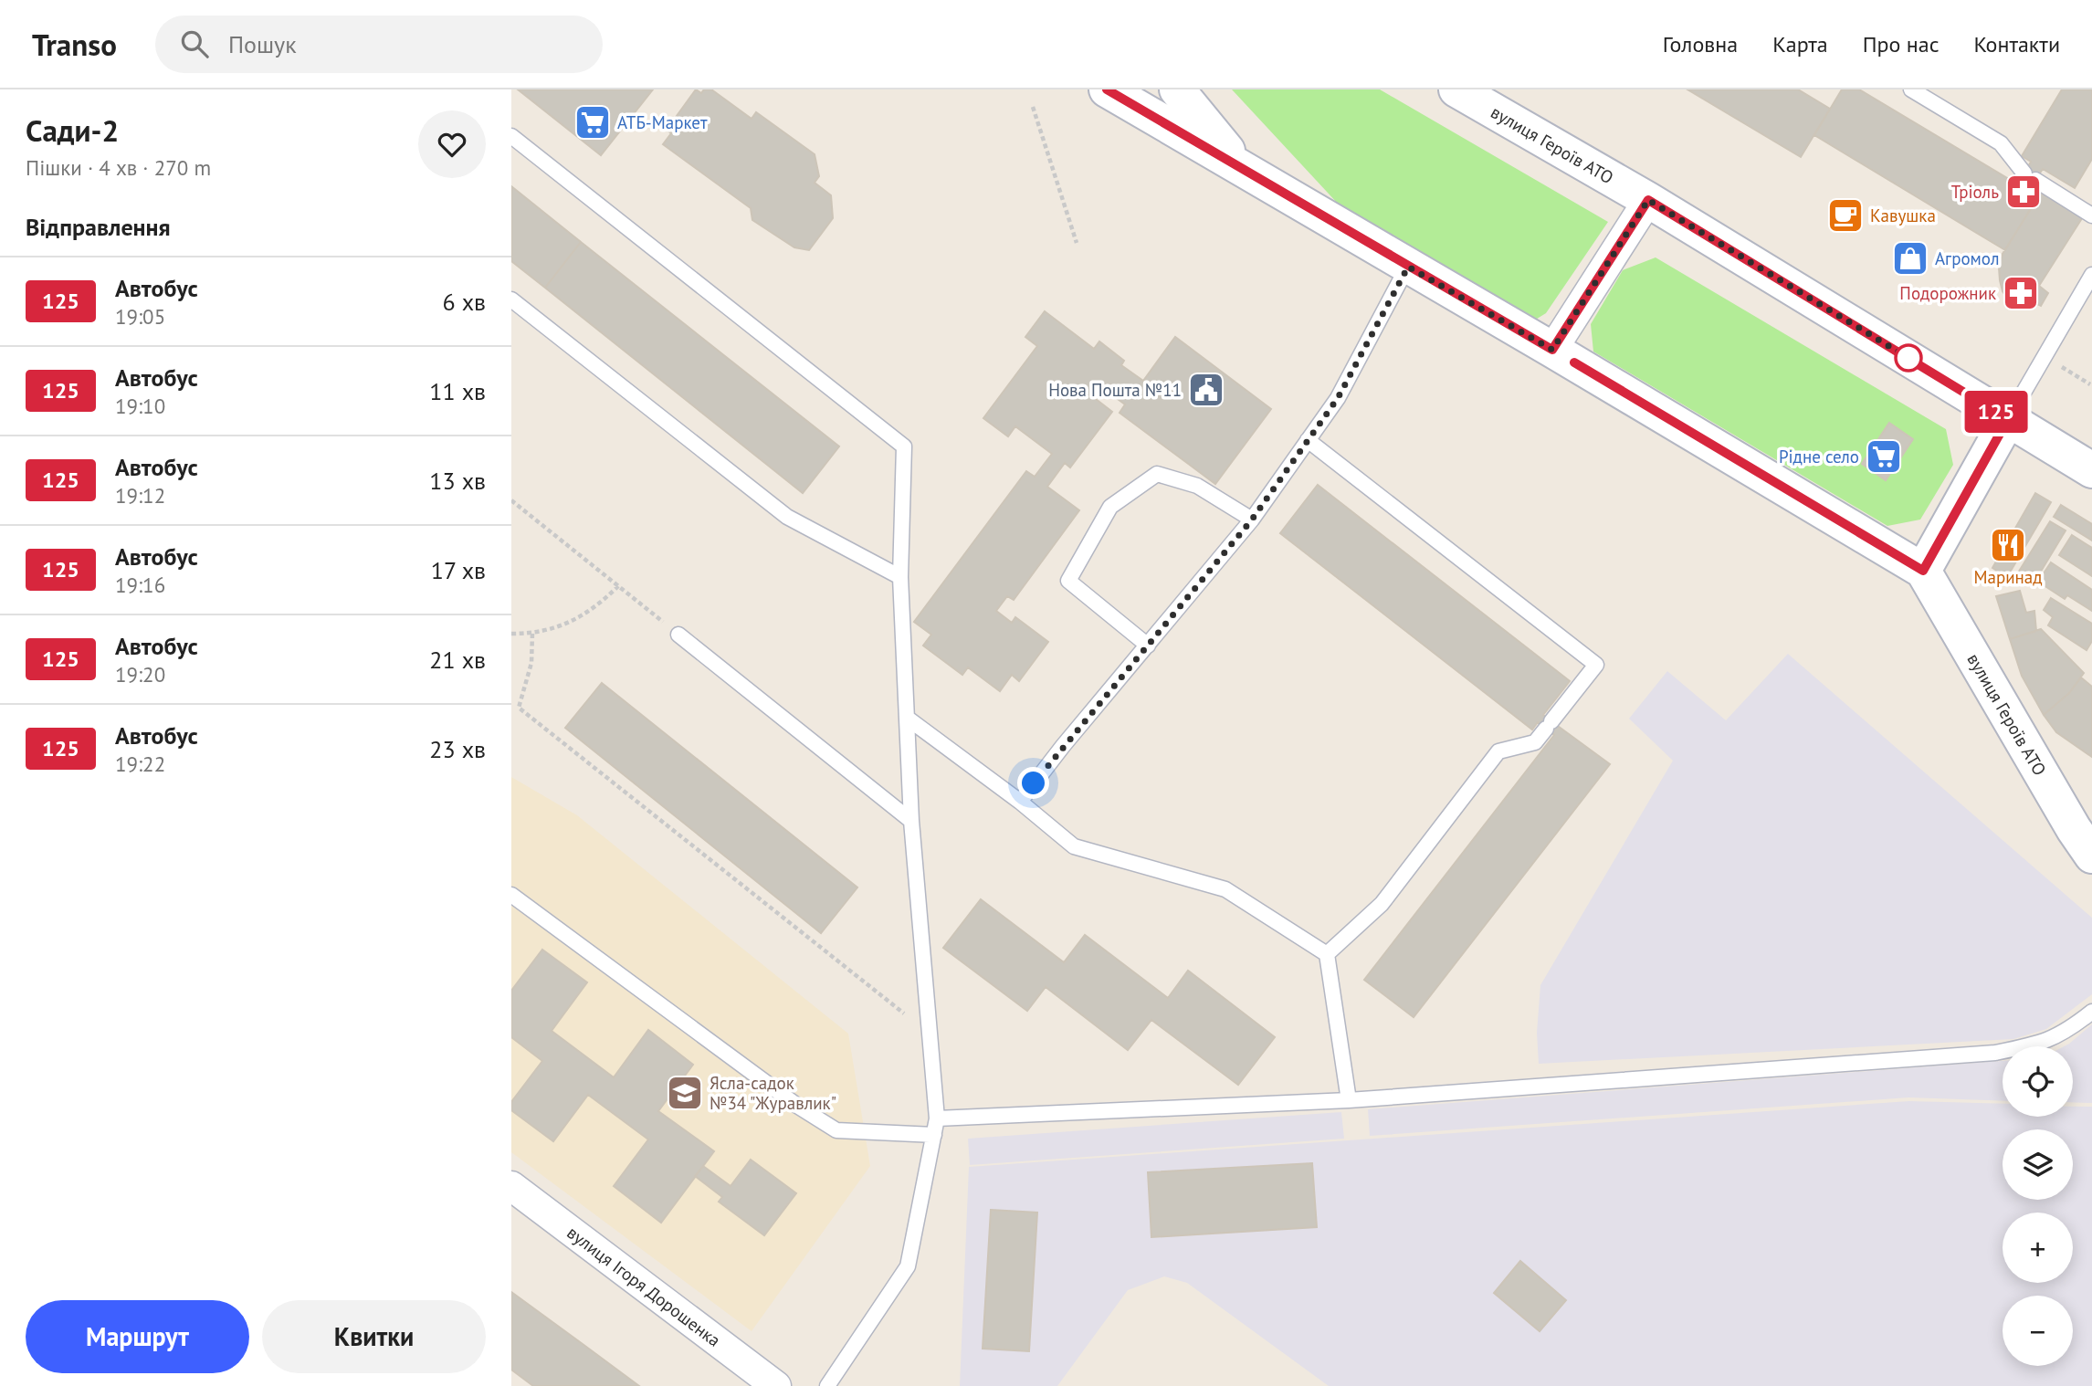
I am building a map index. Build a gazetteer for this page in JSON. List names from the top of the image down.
{
  "streets": {
    "main road": ["вулиця Героїв АТО"],
    "street": ["вулиця Ігоря Дорошенка"]
  },
  "places": {
    "supermarket": ["АТБ-Маркет", "Рідне село"],
    "pharmacy": ["Тріоль", "Подорожник"],
    "cafe": ["Кавушка"],
    "shop": ["Агромол"],
    "public building": ["Нова Пошта №11"],
    "restaurant": ["Маринад"],
    "school or university": ["Ясла-садок №34 \"Журавлик\""]
  },
  "lines": ["bus line 125"],
  "page": {
    "header": "Transo",
    "search": "Пошук",
    "nav": [
      "Головна",
      "Карта",
      "Про нас",
      "Контакти"
    ],
    "heading": [
      ["Сади-2", "Пішки · 4 хв · 270 m"],
      "Відправлення"
    ],
    "on_map": "125",
    "list": [
      {
        "mark": "125",
        "name": "Автобус",
        "note": "19:05",
        "value": "6 хв"
      },
      {
        "mark": "125",
        "name": "Автобус",
        "note": "19:10",
        "value": "11 хв"
      },
      {
        "mark": "125",
        "name": "Автобус",
        "note": "19:12",
        "value": "13 хв"
      },
      {
        "mark": "125",
        "name": "Автобус",
        "note": "19:16",
        "value": "17 хв"
      },
      {
        "mark": "125",
        "name": "Автобус",
        "note": "19:20",
        "value": "21 хв"
      },
      {
        "mark": "125",
        "name": "Автобус",
        "note": "19:22",
        "value": "23 хв"
      }
    ],
    "map_buttons": ["+", "−"],
    "buttons": ["Маршрут", "Квитки"]
  }
}
